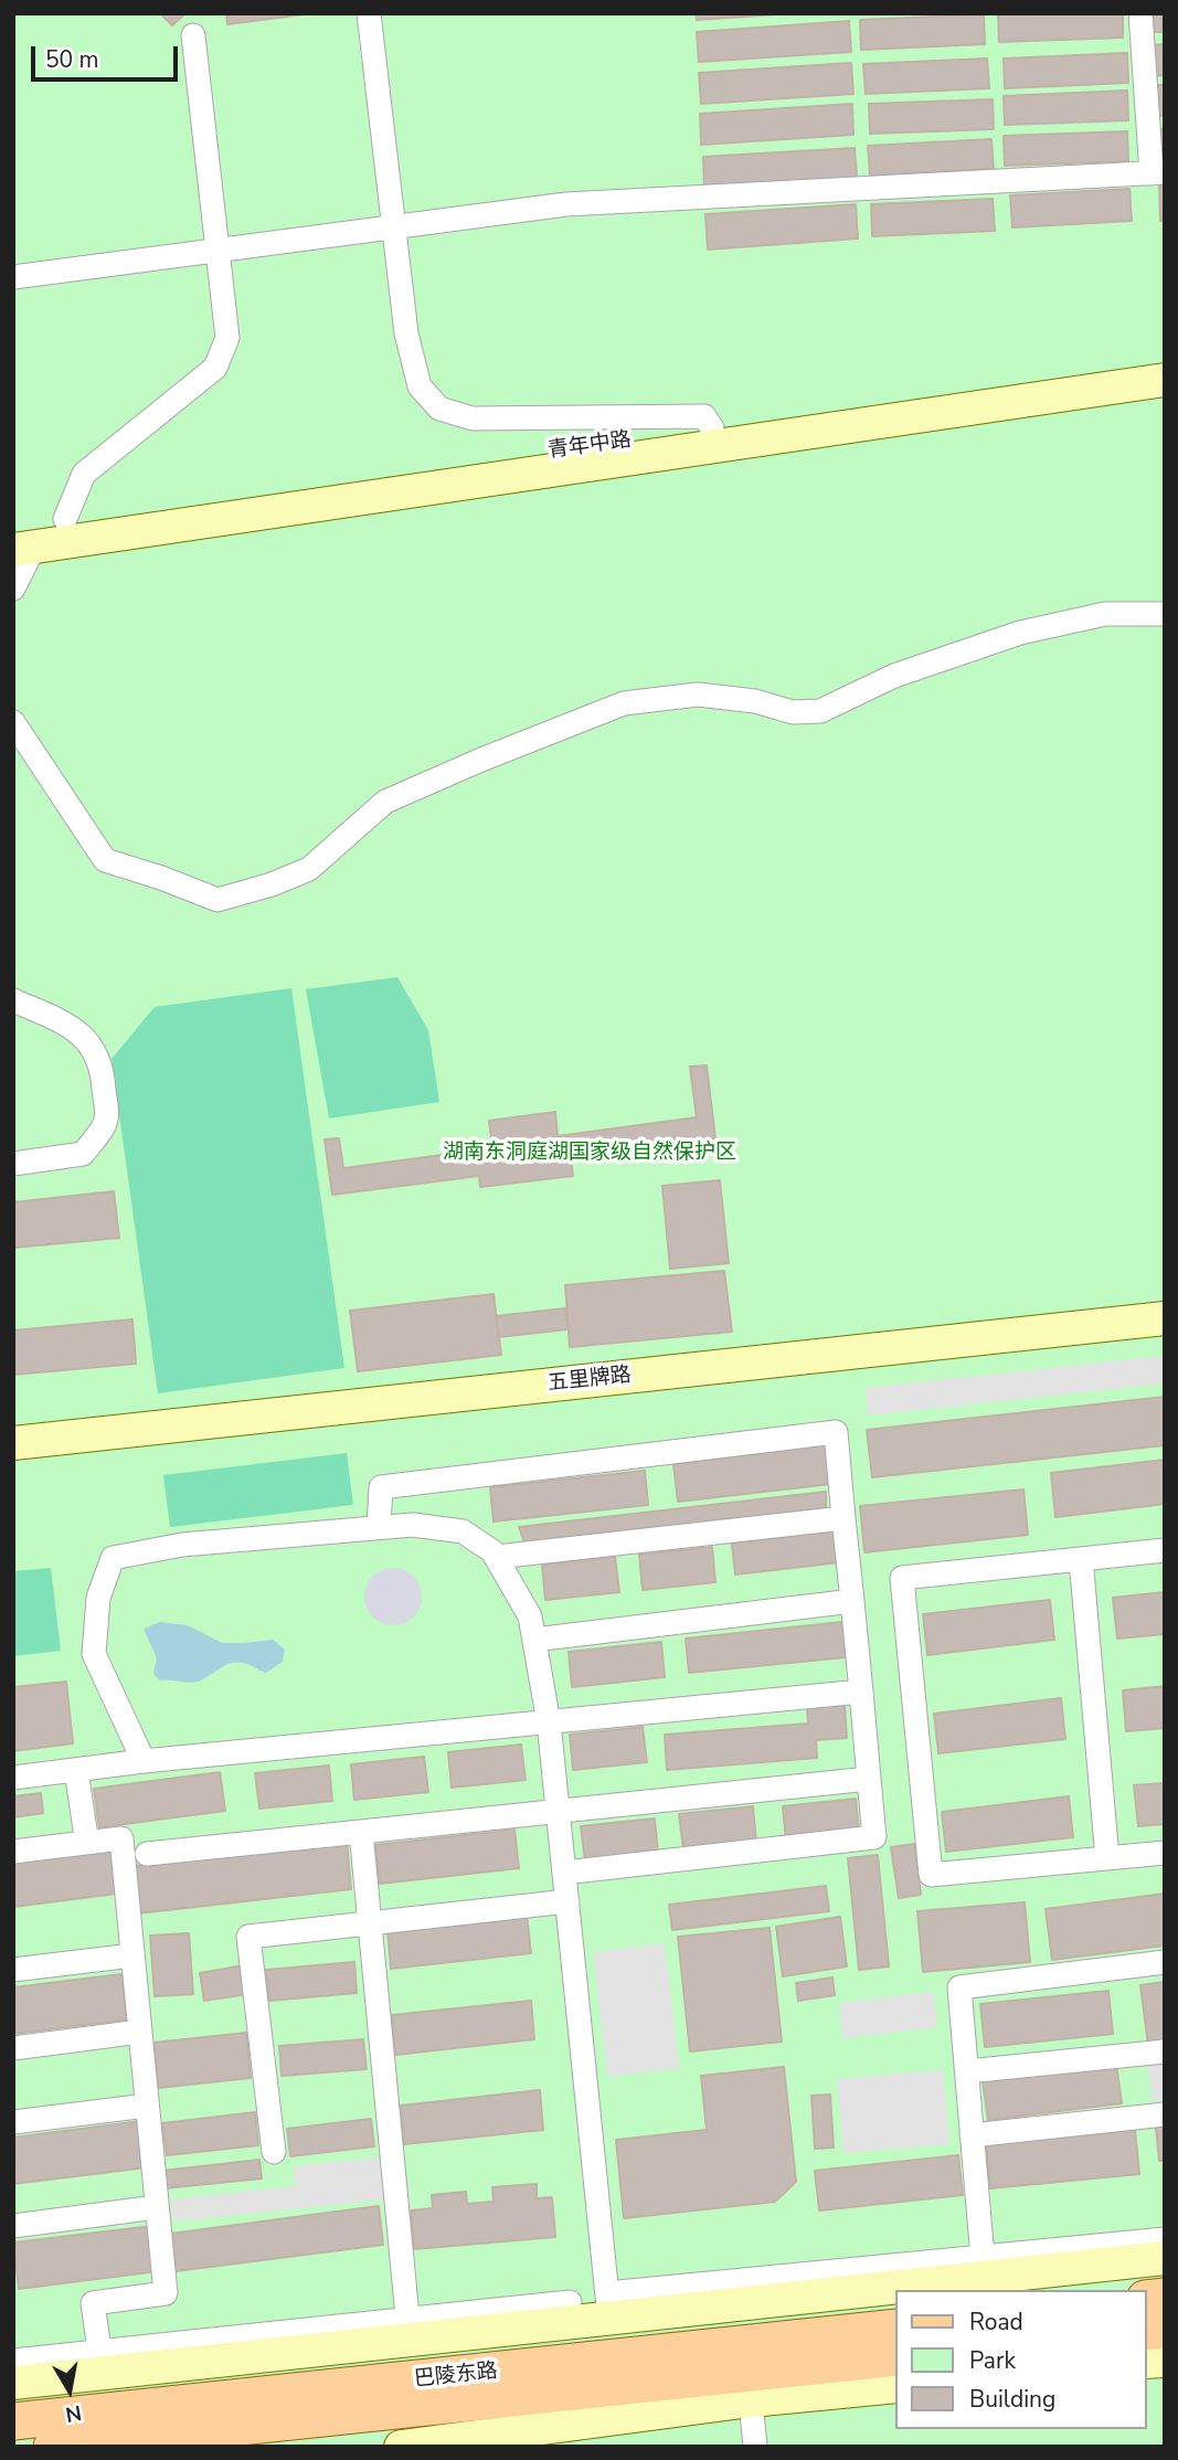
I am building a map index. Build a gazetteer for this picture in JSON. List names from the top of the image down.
{
  "streets": {
    "main road": ["青年中路", "五里牌路", "巴陵东路"]
  },
  "parks": ["湖南东洞庭湖国家级自然保护区"],
  "legend": ["Road", "Park", "Building"],
  "scale_bar": "50 m",
  "north": "bottom"
}
